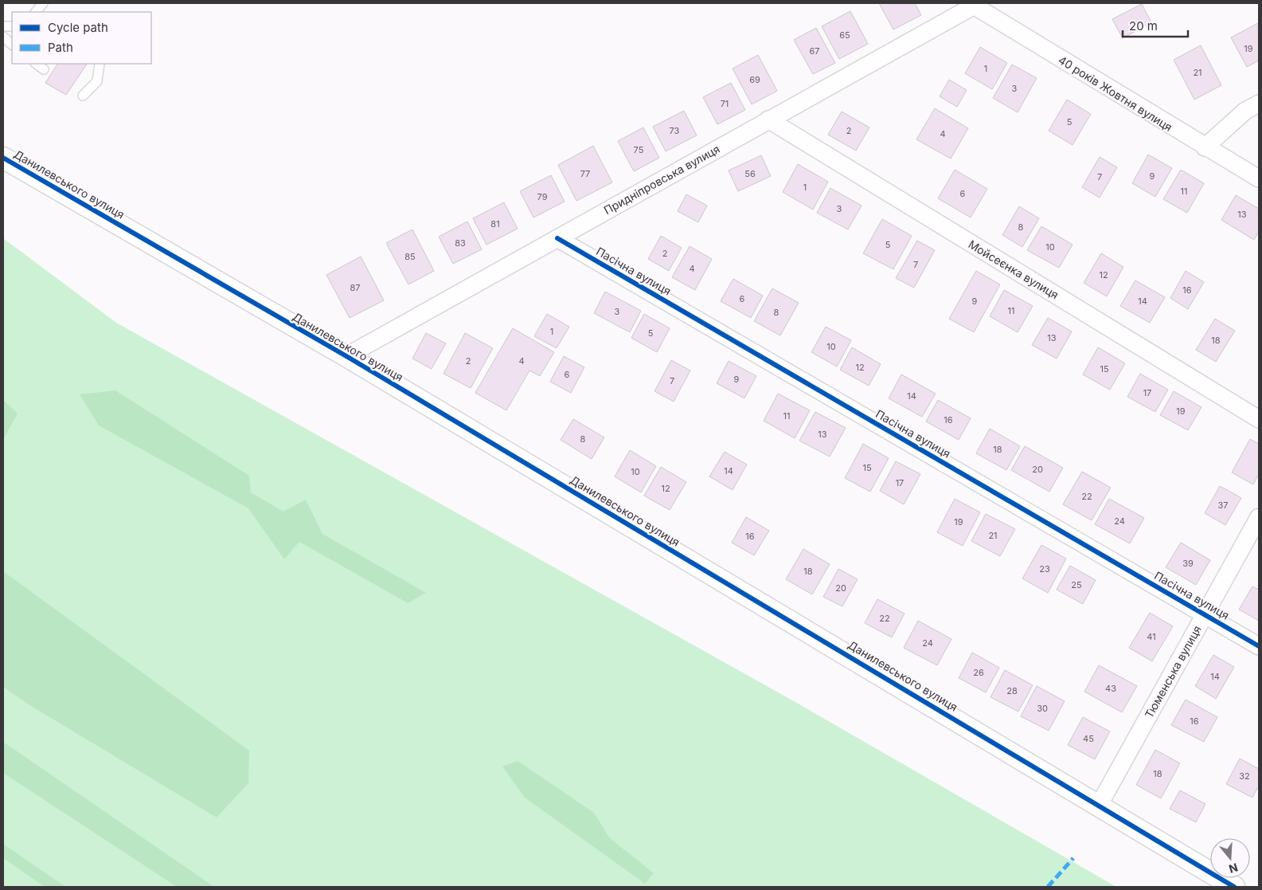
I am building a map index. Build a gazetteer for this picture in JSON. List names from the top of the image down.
{
  "streets": {
    "street": [
      "40 років Жовтня вулиця",
      "Придніпровська вулиця",
      "Данилевського вулиця",
      "Мойсеєнка вулиця",
      "Пасічна вулиця",
      "Тюменська вулиця"
    ]
  },
  "crossings": [
    ["40 років Жовтня вулиця", "Придніпровська вулиця"],
    ["Придніпровська вулиця", "Данилевського вулиця"],
    ["Придніпровська вулиця", "Мойсеєнка вулиця"],
    ["Придніпровська вулиця", "Пасічна вулиця"],
    ["Данилевського вулиця", "Тюменська вулиця"],
    ["Пасічна вулиця", "Тюменська вулиця"]
  ],
  "house_numbers": [
    "65",
    "19",
    "67",
    "1",
    "21",
    "69",
    "3",
    "71",
    "5",
    "73",
    "2",
    "4",
    "75",
    "77",
    "56",
    "9",
    "7",
    "1",
    "11",
    "6",
    "79",
    "3",
    "13",
    "81",
    "8",
    "83",
    "5",
    "10",
    "2",
    "85",
    "7",
    "4",
    "12",
    "87",
    "16",
    "6",
    "9",
    "14",
    "11",
    "3",
    "8",
    "1",
    "5",
    "13",
    "18",
    "10",
    "2",
    "4",
    "12",
    "15",
    "6",
    "9",
    "7",
    "17",
    "14",
    "19",
    "11",
    "16",
    "13",
    "8",
    "18",
    "15",
    "20",
    "14",
    "10",
    "17",
    "12",
    "22",
    "37",
    "24",
    "19",
    "21",
    "16",
    "39",
    "23",
    "18",
    "25",
    "20",
    "22",
    "41",
    "24",
    "26",
    "14",
    "43",
    "28",
    "30",
    "16",
    "45",
    "18",
    "32"
  ],
  "legend": ["Cycle path", "Path"],
  "scale_bar": "20 m",
  "north": "bottom"
}
